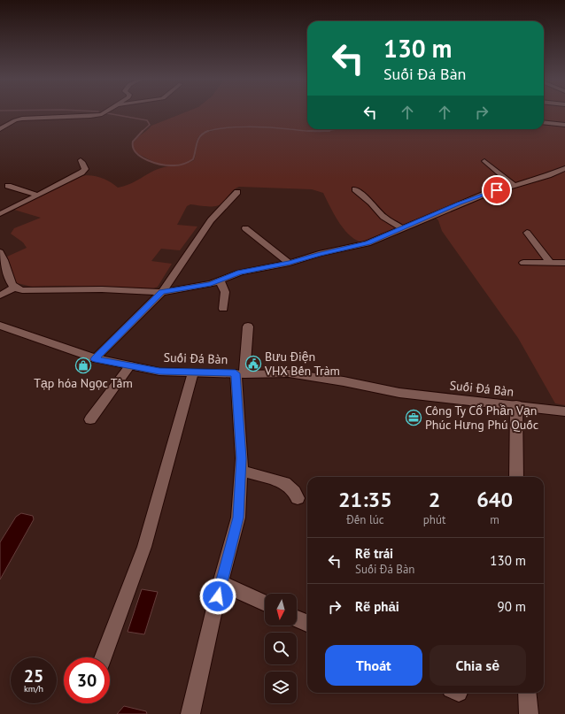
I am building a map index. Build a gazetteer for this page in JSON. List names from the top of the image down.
{
  "streets": {
    "street": ["Suối Đá Bàn"]
  },
  "places": {
    "public building": ["Bưu Điện VHX Bến Tràm"],
    "shop": ["Tạp hóa Ngọc Tâm"],
    "office": ["Công Ty Cổ Phần Vạn Phúc Hưng Phú Quốc"]
  },
  "north": "bottom",
  "page": {
    "turn": ["130 m", "Suối Đá Bàn"],
    "eta": [
      "21:35",
      "Đến lúc",
      "2",
      "phút",
      "640",
      "m"
    ],
    "list": [
      {
        "name": "Rẽ trái",
        "note": "Suối Đá Bàn",
        "value": "130 m"
      },
      {
        "name": "Rẽ phải",
        "value": "90 m"
      }
    ],
    "buttons": ["Thoát", "Chia sẻ"],
    "speed": "25 km/h",
    "limit": "30"
  }
}
